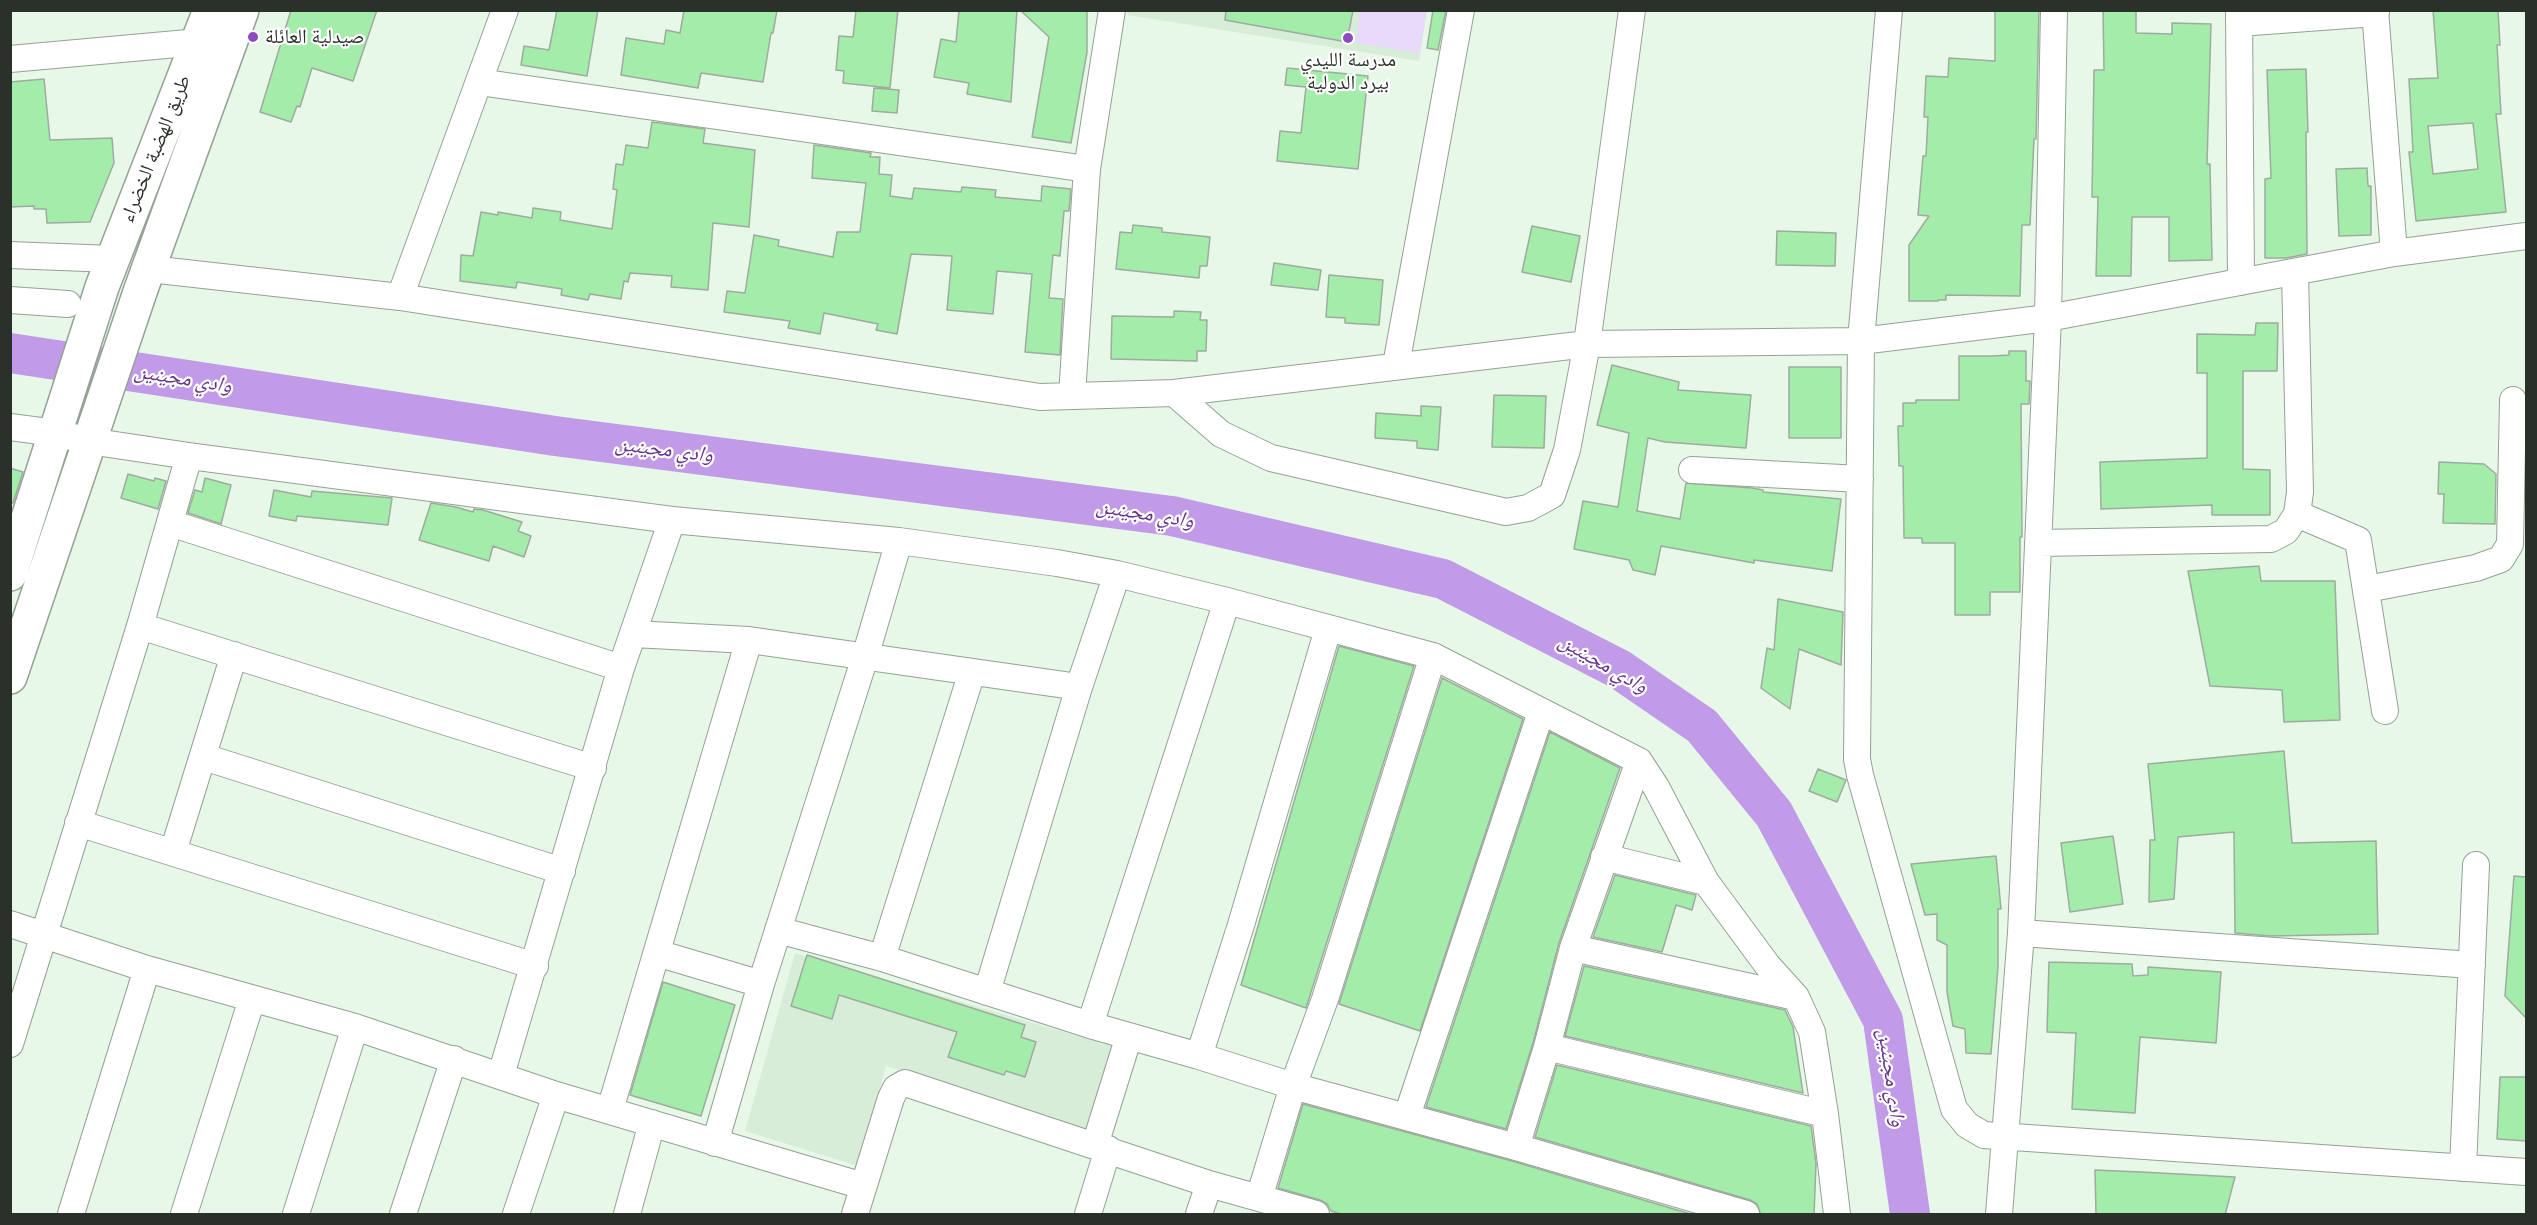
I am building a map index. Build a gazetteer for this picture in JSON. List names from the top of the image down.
{
  "streets": {
    "main road": ["طريق الهضبة الخضراء"]
  },
  "water": ["وادي مجينين"],
  "places": ["صيدلية العائلة", "مدرسة الليدي بيرد الدولية"]
}
